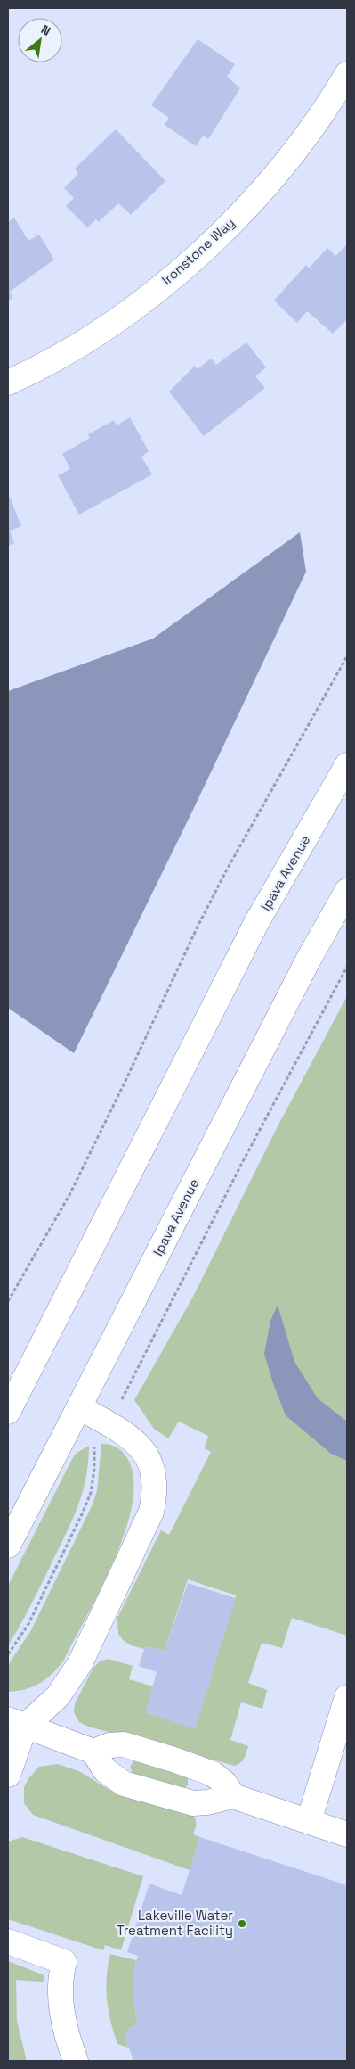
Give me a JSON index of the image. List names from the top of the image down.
{
  "streets": {
    "street": ["Ironstone Way", "Ipava Avenue"]
  },
  "places": ["Lakeville Water Treatment Facility"],
  "north": "top right"
}
